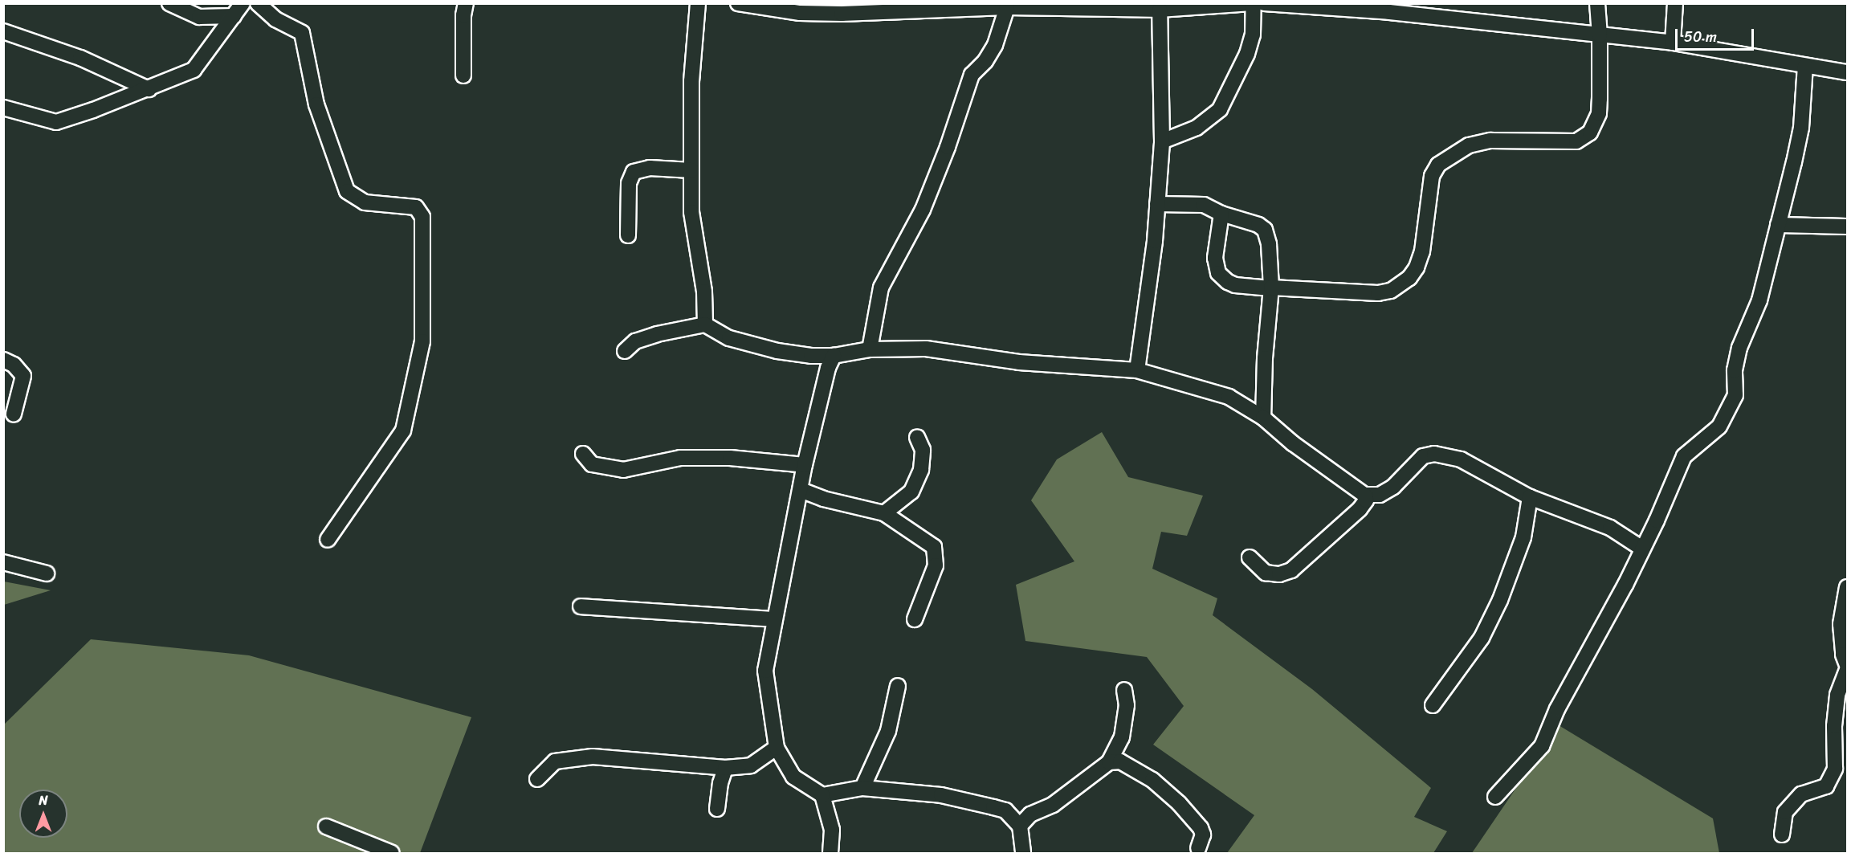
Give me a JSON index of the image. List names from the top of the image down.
{
  "scale_bar": "50 m",
  "north": "top"
}
